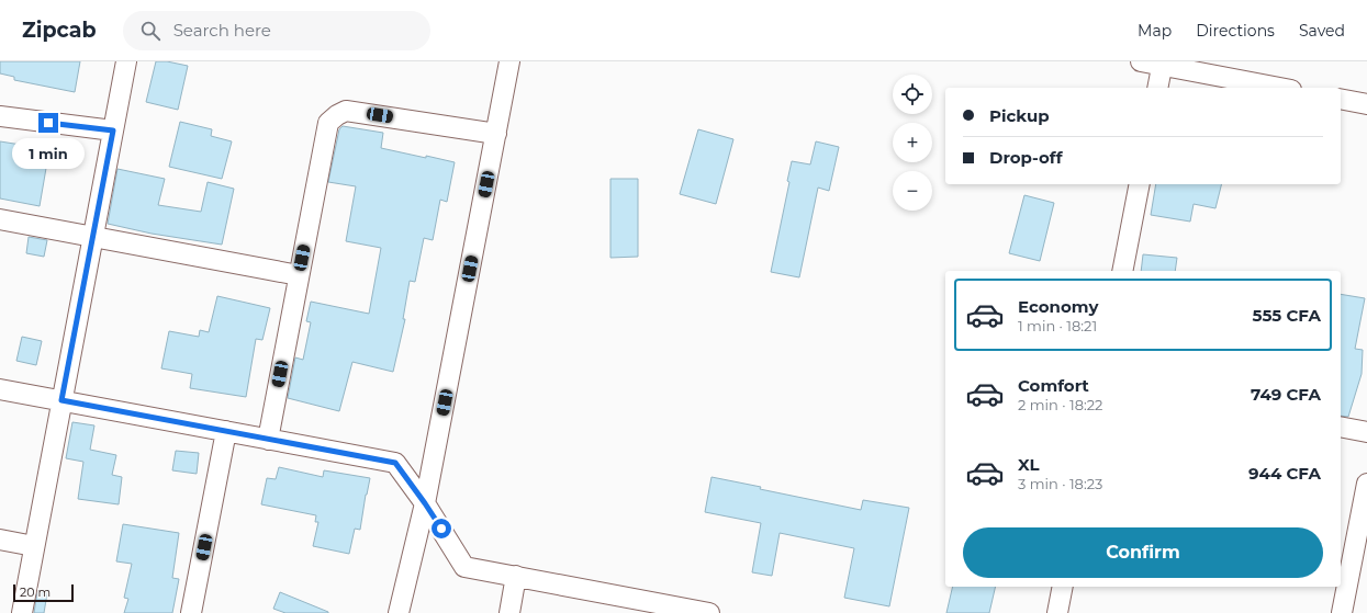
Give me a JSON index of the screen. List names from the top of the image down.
{
  "scale_bar": "20 m",
  "page": {
    "header": "Zipcab",
    "search": "Search here",
    "nav": ["Map", "Directions", "Saved"],
    "map_buttons": ["+", "−"],
    "banner": ["Pickup", "Drop-off"],
    "bubble": "1 min",
    "list": [
      {
        "name": "Economy",
        "note": "1 min · 18:21",
        "value": "555 CFA"
      },
      {
        "name": "Comfort",
        "note": "2 min · 18:22",
        "value": "749 CFA"
      },
      {
        "name": "XL",
        "note": "3 min · 18:23",
        "value": "944 CFA"
      }
    ],
    "buttons": "Confirm",
    "scale": "20 m"
  }
}
